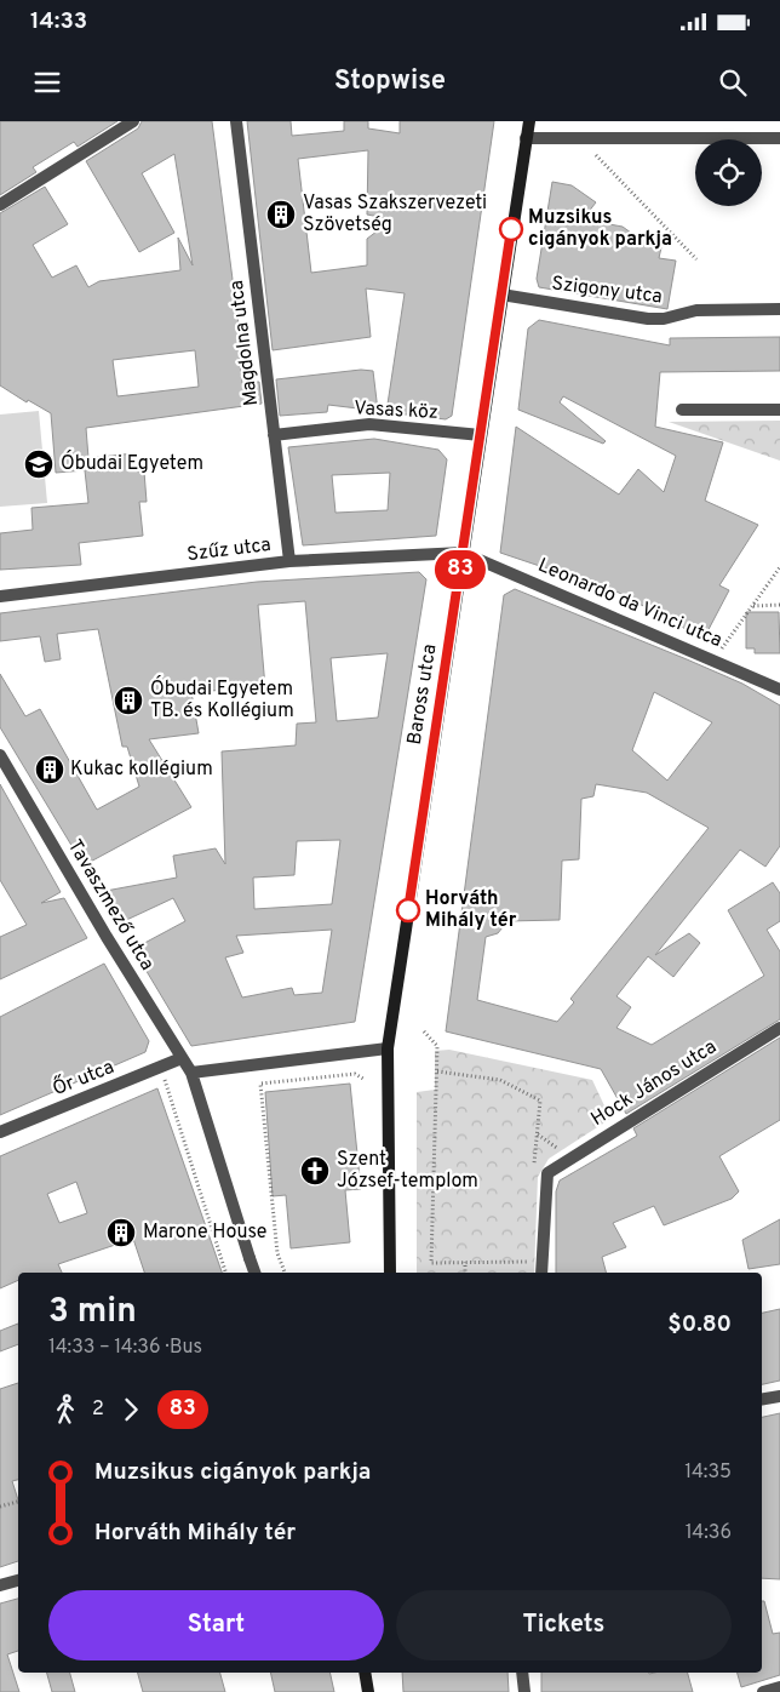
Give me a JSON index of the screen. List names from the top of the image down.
{
  "streets": {
    "street": [
      "Szigony utca",
      "Magdolna utca",
      "Vasas köz",
      "Szűz utca",
      "Leonardo da Vinci utca",
      "Baross utca",
      "Tavaszmező utca",
      "Őr utca",
      "Hock János utca"
    ]
  },
  "crossings": [
    ["Szigony utca", "Baross utca"],
    ["Magdolna utca", "Vasas köz"],
    ["Magdolna utca", "Szűz utca"],
    ["Vasas köz", "Baross utca"],
    ["Szűz utca", "Leonardo da Vinci utca"],
    ["Szűz utca", "Baross utca"],
    ["Leonardo da Vinci utca", "Baross utca"],
    ["Tavaszmező utca", "Őr utca"]
  ],
  "places": {
    "building": [
      "Vasas Szakszervezeti Szövetség",
      "Óbudai Egyetem TB. és Kollégium",
      "Kukac kollégium",
      "Marone House"
    ],
    "other": ["Muzsikus cigányok parkja", "Horváth Mihály tér"],
    "school or university": ["Óbudai Egyetem"],
    "church": ["Szent József-templom"]
  },
  "lines": ["bus line 83"],
  "page": {
    "status": "14:33",
    "header": "Stopwise",
    "on_map": "83",
    "heading": ["3 min", "14:33 – 14:36 · Bus", "$0.80"],
    "legs": ["2", "83"],
    "list": [
      {
        "name": "Muzsikus cigányok parkja",
        "value": "14:35"
      },
      {
        "name": "Horváth Mihály tér",
        "value": "14:36"
      }
    ],
    "buttons": ["Start", "Tickets"]
  }
}
